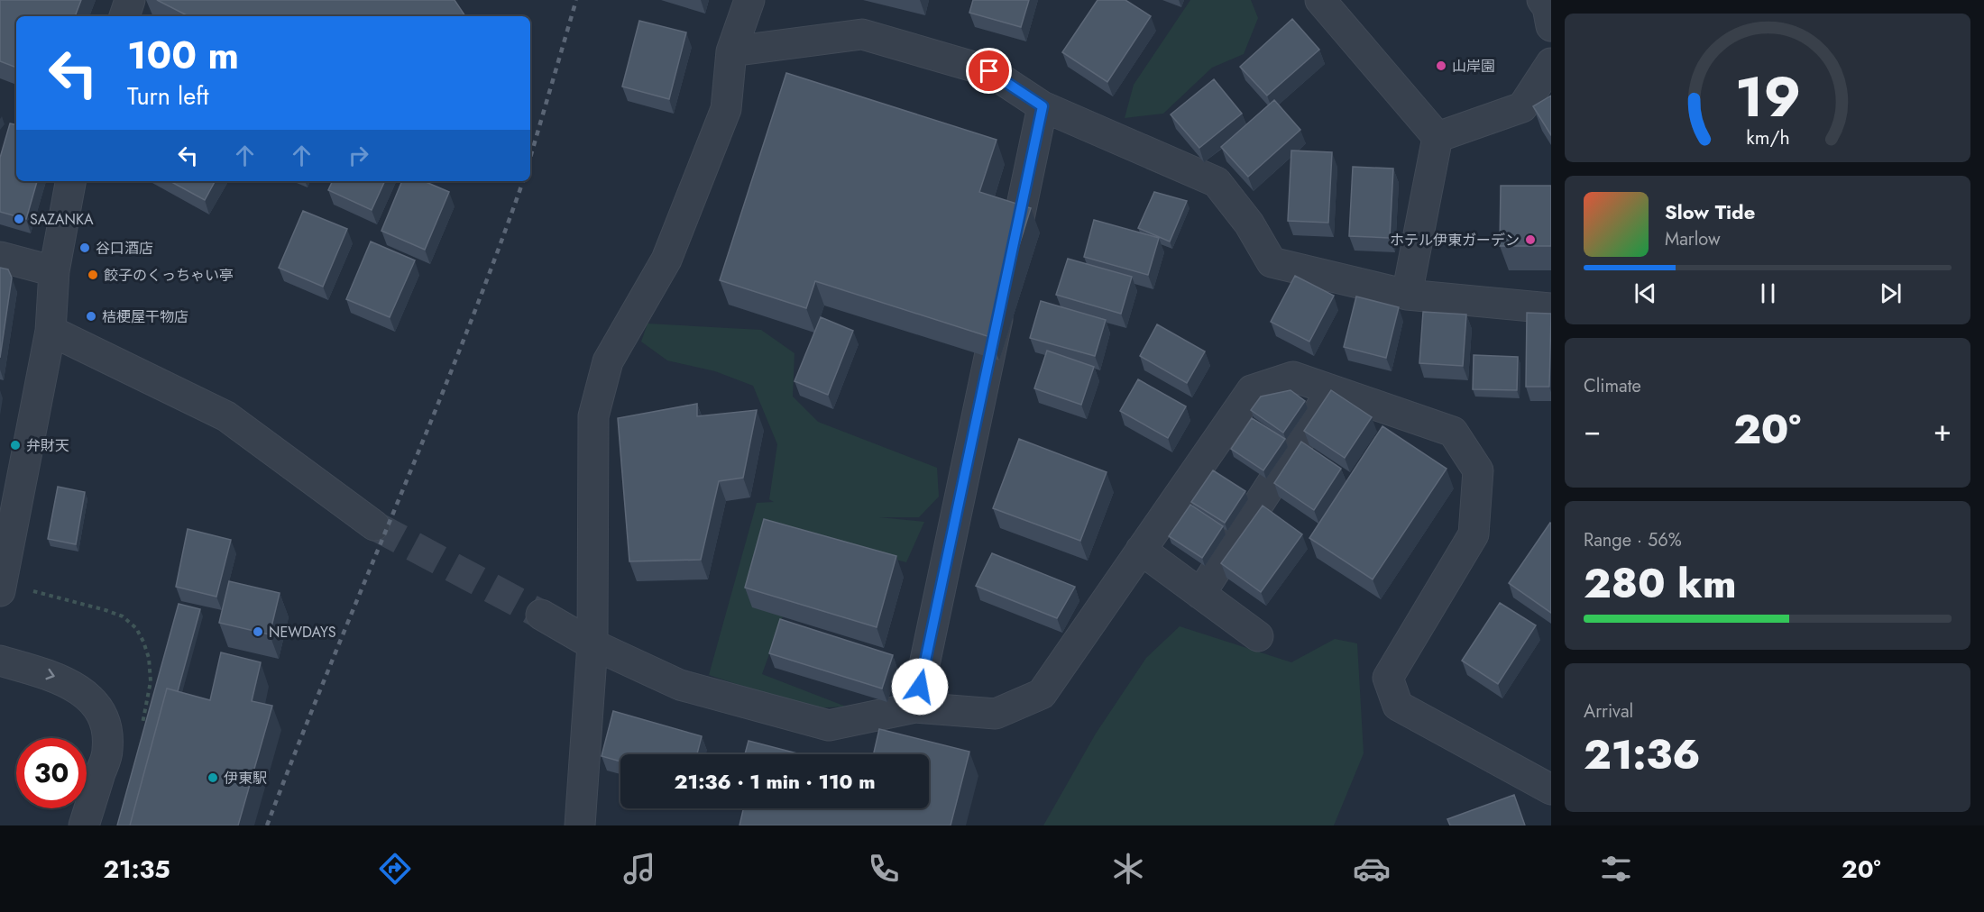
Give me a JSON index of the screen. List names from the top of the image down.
{
  "places": [
    "山岸園",
    "SAZANKA",
    "ホテル伊東ガーデン",
    "谷口酒店",
    "餃子のくっちゃい亭",
    "桔梗屋干物店",
    "弁財天",
    "NEWDAYS",
    "伊東駅"
  ],
  "page": {
    "turn": ["100 m", "Turn left"],
    "song": ["Slow Tide", "Marlow"],
    "tile": [
      "Climate",
      ["Range · 56%", "280 km"],
      ["Arrival", "21:36"]
    ],
    "heat": ["−", "20°", "+"],
    "limit": "30",
    "trip": "21:36 · 1 min · 110 m",
    "tabs": ["21:35", "20°"],
    "gauge": ["19", "km/h"]
  }
}
